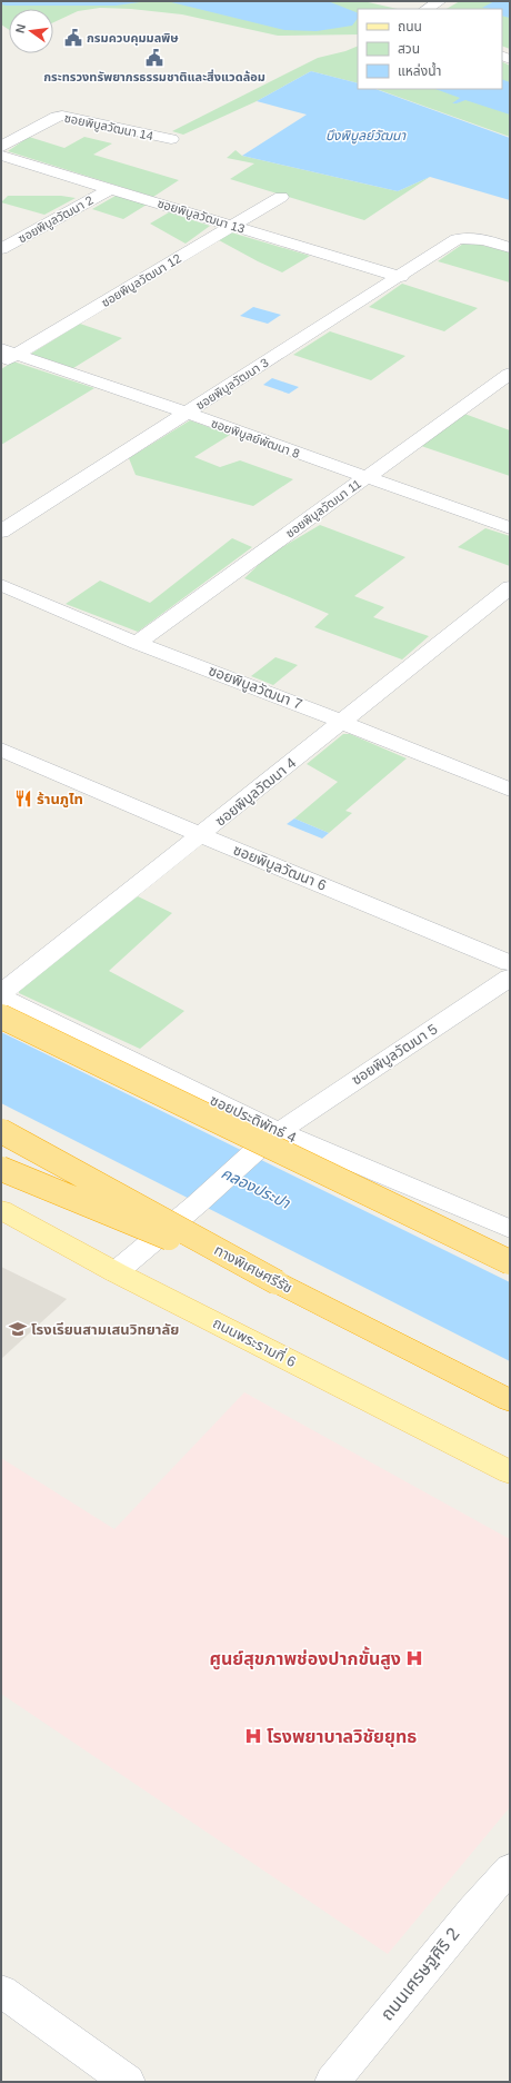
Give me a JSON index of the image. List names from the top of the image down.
{
  "streets": {
    "highway": ["ทางพิเศษศรีรัช"],
    "main road": ["ถนนพระรามที่ 6"],
    "street": [
      "ซอยพิบูลวัฒนา 14",
      "ซอยพิบูลวัฒนา 13",
      "ซอยพิบูลวัฒนา 2",
      "ซอยพิบูลวัฒนา 12",
      "ซอยพิบูลวัฒนา 3",
      "ซอยพิบูลย์พัฒนา 8",
      "ซอยพิบูลวัฒนา 11",
      "ซอยพิบูลวัฒนา 7",
      "ซอยพิบูลวัฒนา 4",
      "ซอยพิบูลวัฒนา 6",
      "ซอยพิบูลวัฒนา 5",
      "ซอยประดิพัทธ์ 4",
      "ถนนเศรษฐศิริ 2"
    ]
  },
  "crossings": [
    ["ซอยพิบูลวัฒนา 13", "ซอยพิบูลวัฒนา 2"],
    ["ซอยพิบูลวัฒนา 13", "ซอยพิบูลวัฒนา 12"],
    ["ซอยพิบูลวัฒนา 13", "ซอยพิบูลวัฒนา 3"],
    ["ซอยพิบูลวัฒนา 12", "ซอยพิบูลย์พัฒนา 8"],
    ["ซอยพิบูลวัฒนา 3", "ซอยพิบูลย์พัฒนา 8"],
    ["ซอยพิบูลย์พัฒนา 8", "ซอยพิบูลวัฒนา 11"],
    ["ซอยพิบูลวัฒนา 11", "ซอยพิบูลวัฒนา 7"],
    ["ซอยพิบูลวัฒนา 7", "ซอยพิบูลวัฒนา 4"],
    ["ซอยพิบูลวัฒนา 4", "ซอยพิบูลวัฒนา 6"],
    ["ซอยพิบูลวัฒนา 4", "ซอยประดิพัทธ์ 4"],
    ["ซอยพิบูลวัฒนา 5", "ซอยประดิพัทธ์ 4"],
    ["ซอยพิบูลวัฒนา 5", "ถนนพระรามที่ 6"]
  ],
  "water": ["บึงพิบูลย์วัฒนา", "คลองประปา"],
  "places": {
    "public building": ["กรมควบคุมมลพิษ", "กระทรวงทรัพยากรธรรมชาติและสิ่งแวดล้อม"],
    "restaurant": ["ร้านภูไท"],
    "school or university": ["โรงเรียนสามเสนวิทยาลัย"],
    "hospital": ["ศูนย์สุขภาพช่องปากขั้นสูง", "โรงพยาบาลวิชัยยุทธ"]
  },
  "legend": ["ถนน", "สวน", "แหล่งน้ำ"],
  "north": "left"
}
